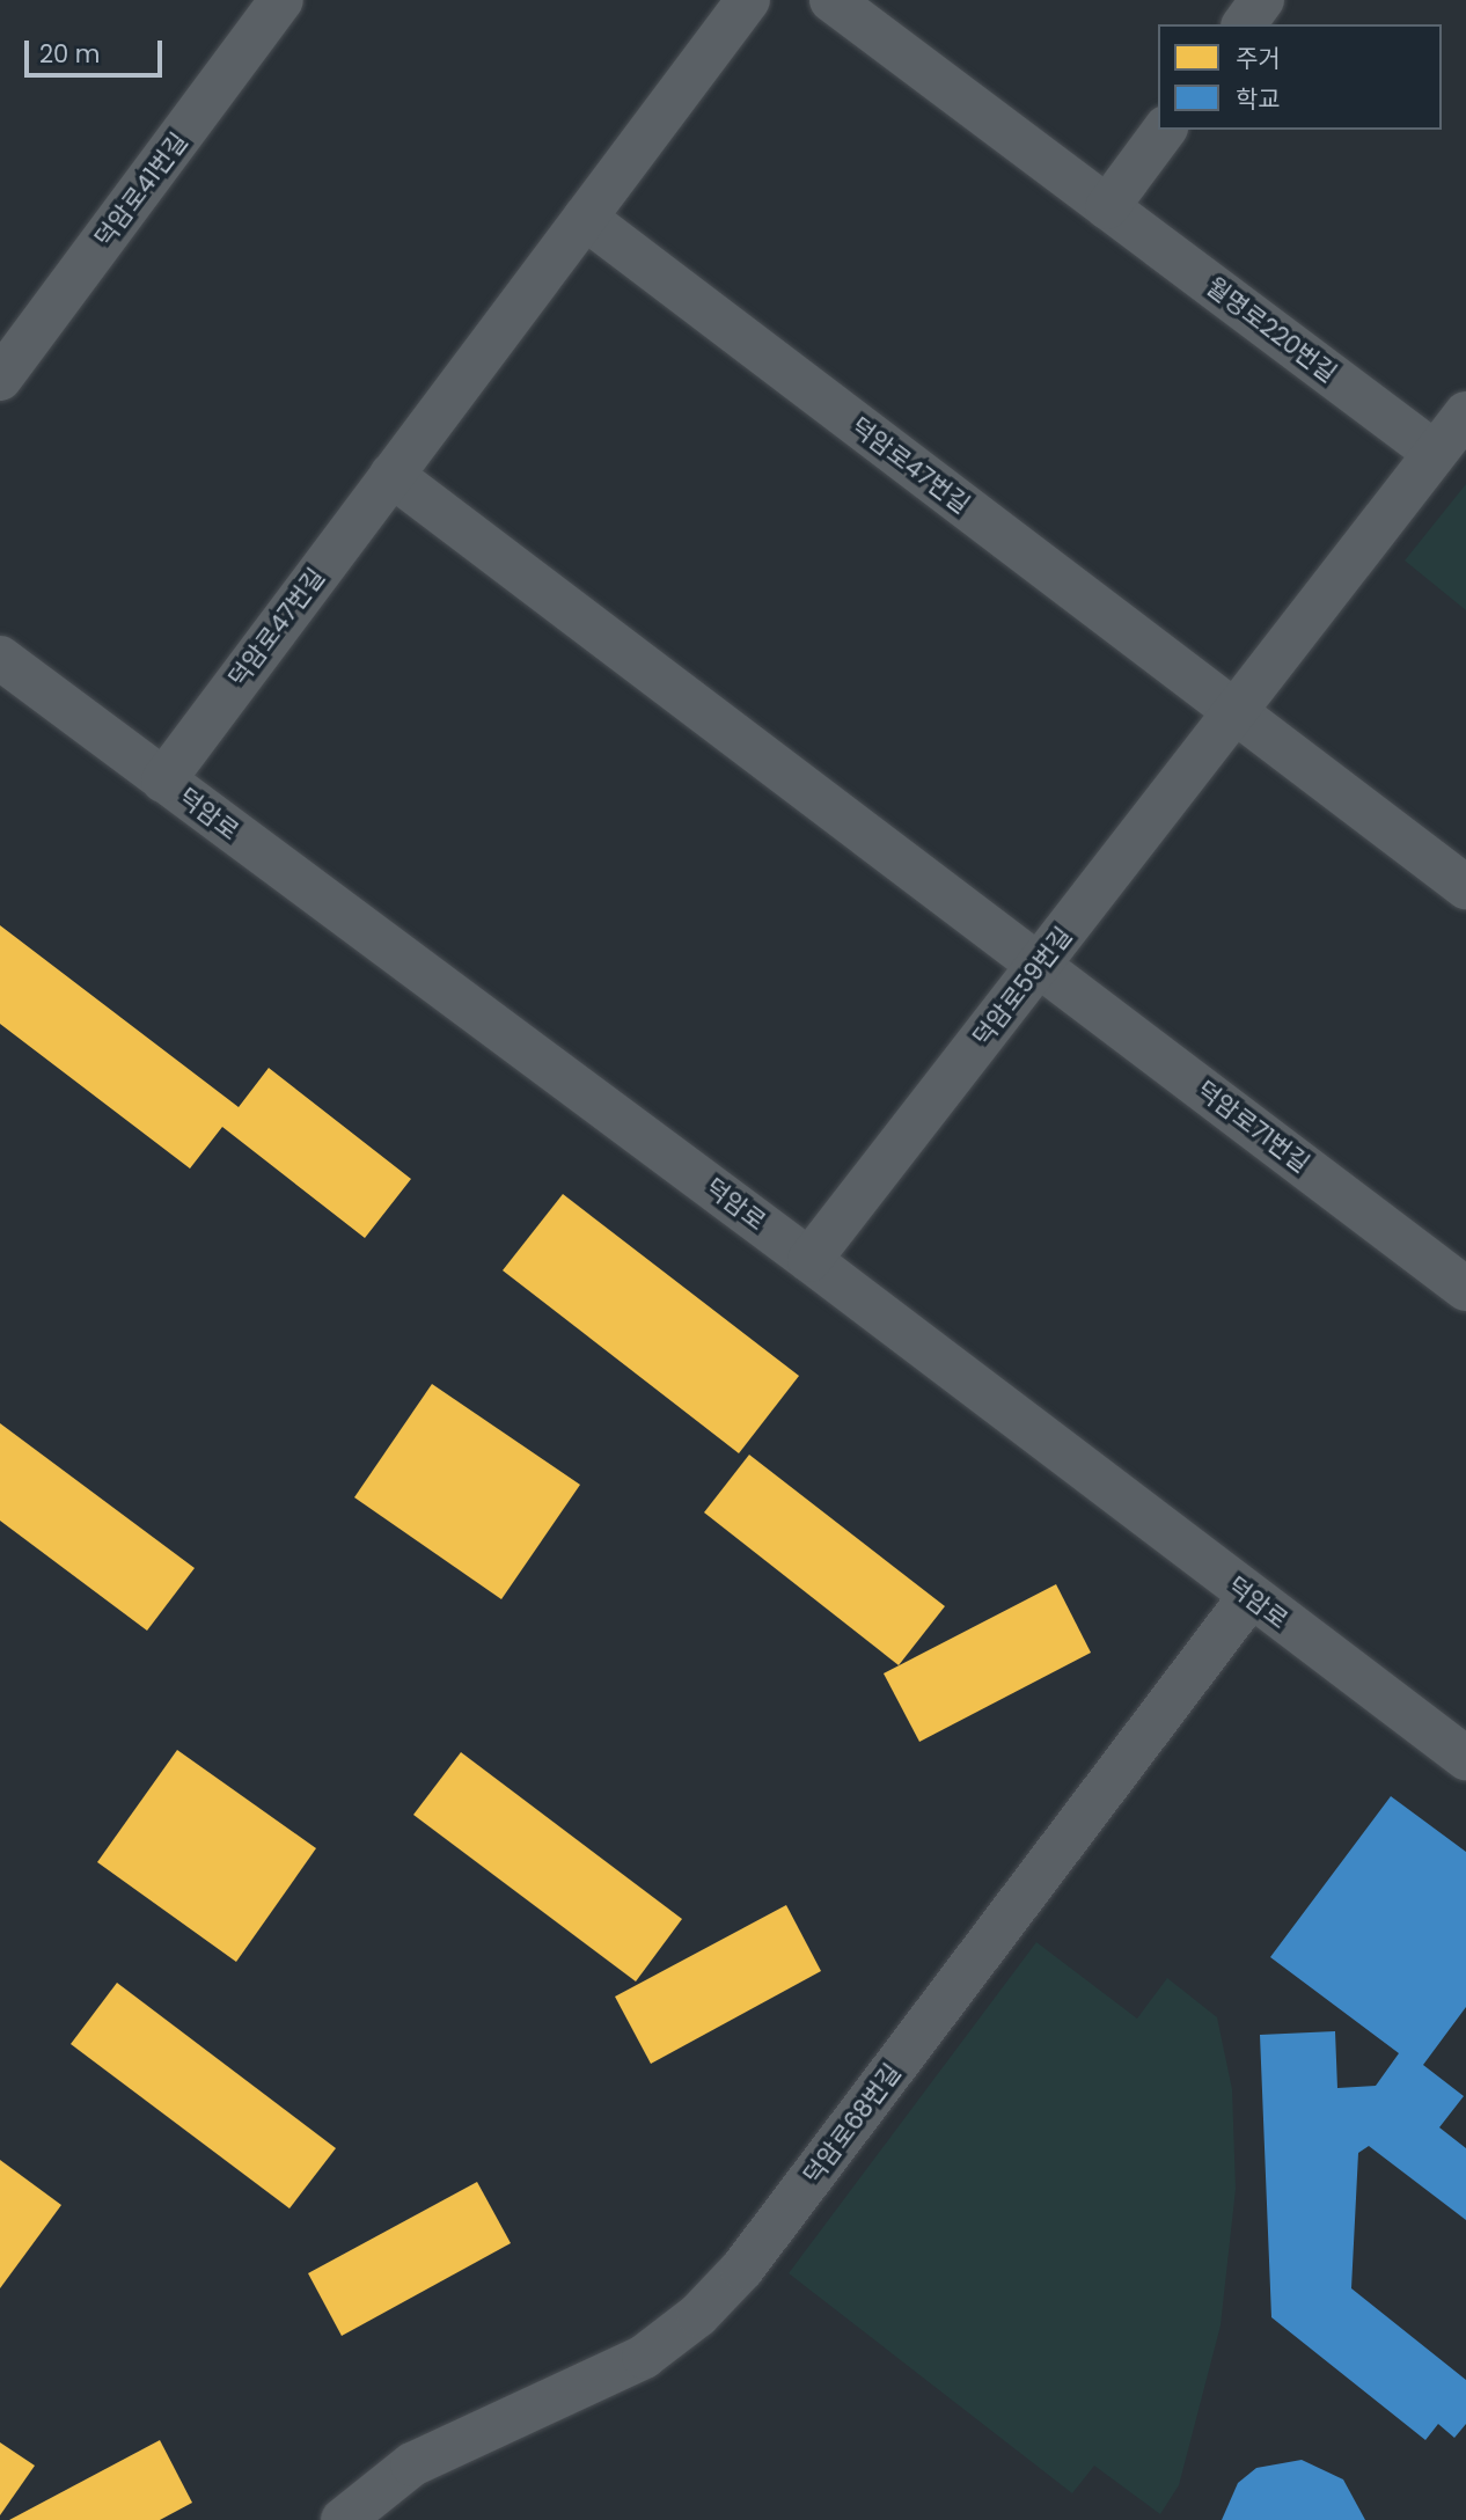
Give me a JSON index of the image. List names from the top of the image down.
{
  "streets": {
    "street": [
      "덕암로41번길",
      "월명로220번길",
      "덕암로47번길",
      "덕암로",
      "덕암로59번길",
      "덕암로71번길",
      "덕암로68번길"
    ]
  },
  "crossings": [
    ["월명로220번길", "덕암로59번길"],
    ["덕암로47번길", "덕암로"],
    ["덕암로47번길", "덕암로59번길"],
    ["덕암로", "덕암로59번길"],
    ["덕암로", "덕암로68번길"],
    ["덕암로59번길", "덕암로71번길"]
  ],
  "legend": ["주거", "학교"],
  "scale_bar": "20 m"
}
